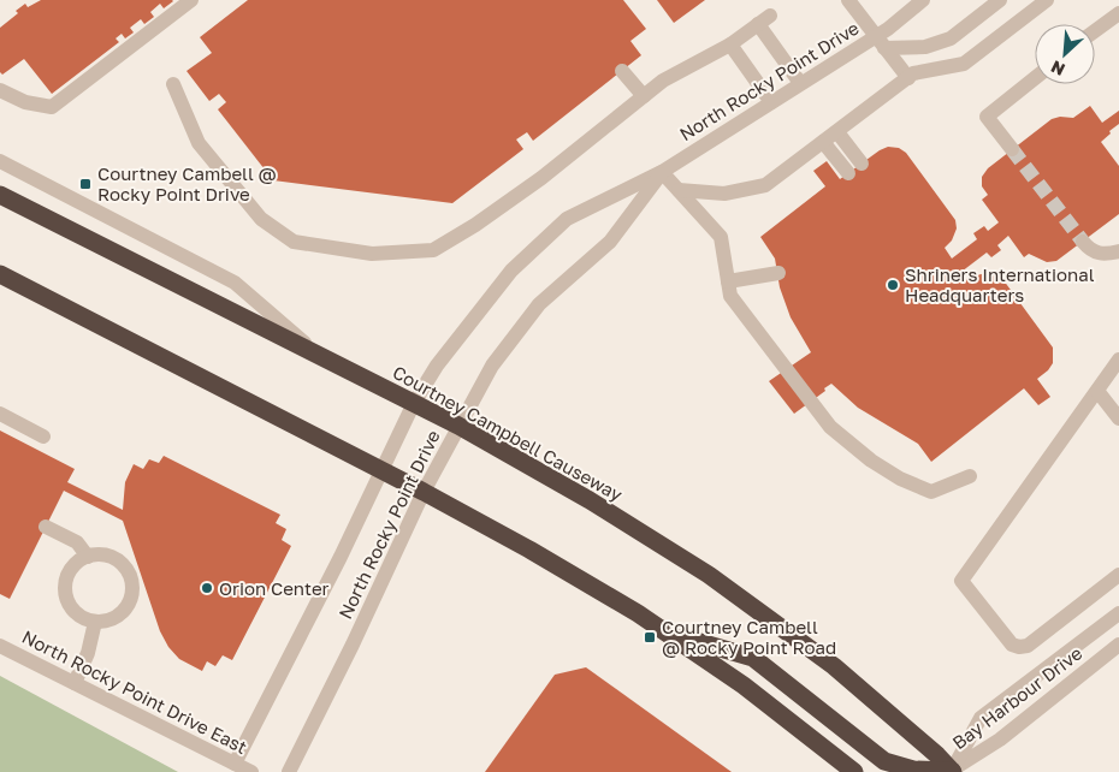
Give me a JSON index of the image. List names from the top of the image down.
{
  "streets": {
    "highway": ["Courtney Campbell Causeway"],
    "street": ["North Rocky Point Drive", "North Rocky Point Drive East", "Bay Harbour Drive"]
  },
  "crossings": [
    ["North Rocky Point Drive", "Courtney Campbell Causeway"],
    ["North Rocky Point Drive", "North Rocky Point Drive East"],
    ["Courtney Campbell Causeway", "Bay Harbour Drive"]
  ],
  "places": {
    "transit": ["Courtney Cambell @ Rocky Point Drive", "Courtney Cambell @ Rocky Point Road"],
    "other": ["Shriners International Headquarters", "Orion Center"]
  },
  "north": "bottom left"
}
